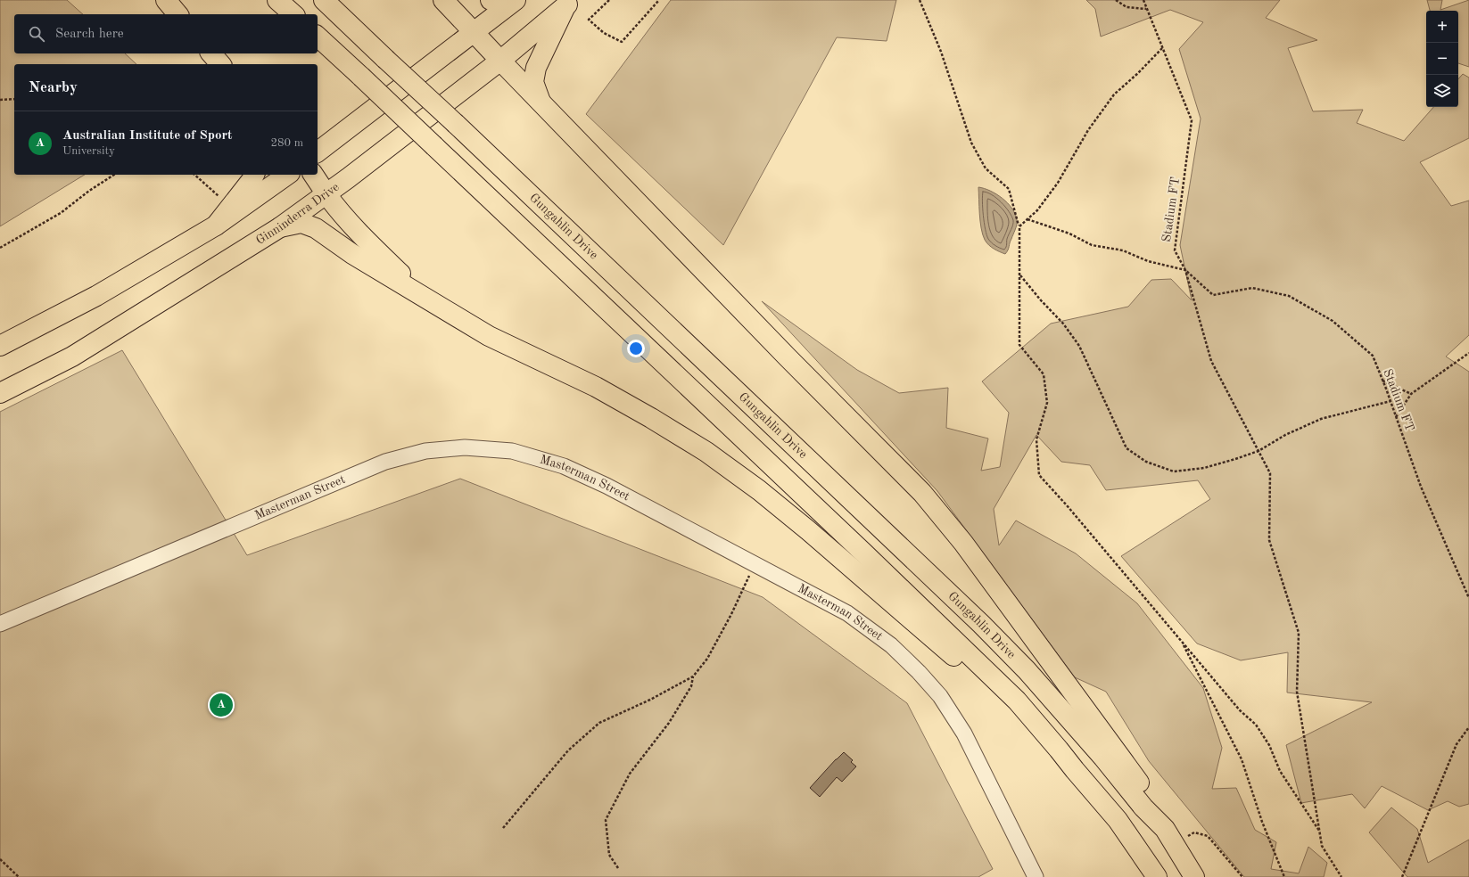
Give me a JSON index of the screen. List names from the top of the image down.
{
  "streets": {
    "main road": ["Ginninderra Drive", "Gungahlin Drive"],
    "street": ["Masterman Street"],
    "path": ["Stadium FT"]
  },
  "page": {
    "map_buttons": ["+", "−"],
    "search": "Search here",
    "heading": "Nearby",
    "list": [
      {
        "mark": "A",
        "name": "Australian Institute of Sport",
        "note": "University",
        "value": "280 m"
      }
    ],
    "pins": "A"
  }
}
